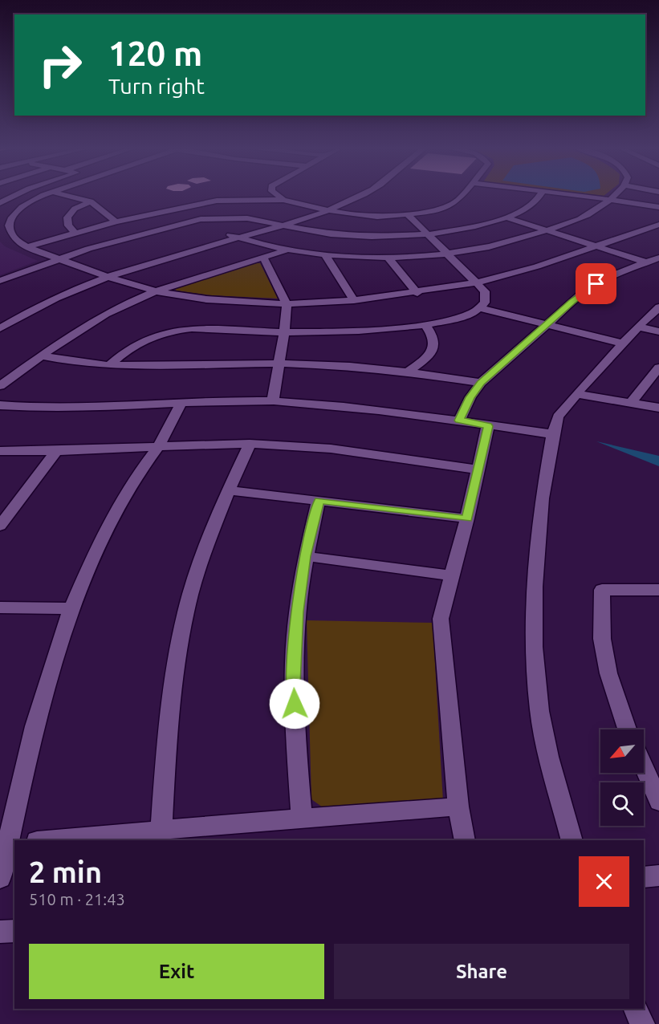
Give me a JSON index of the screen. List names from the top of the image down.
{
  "north": "bottom left",
  "page": {
    "turn": ["120 m", "Turn right"],
    "heading": ["2 min", "510 m · 21:43"],
    "buttons": ["Exit", "Share"]
  }
}
